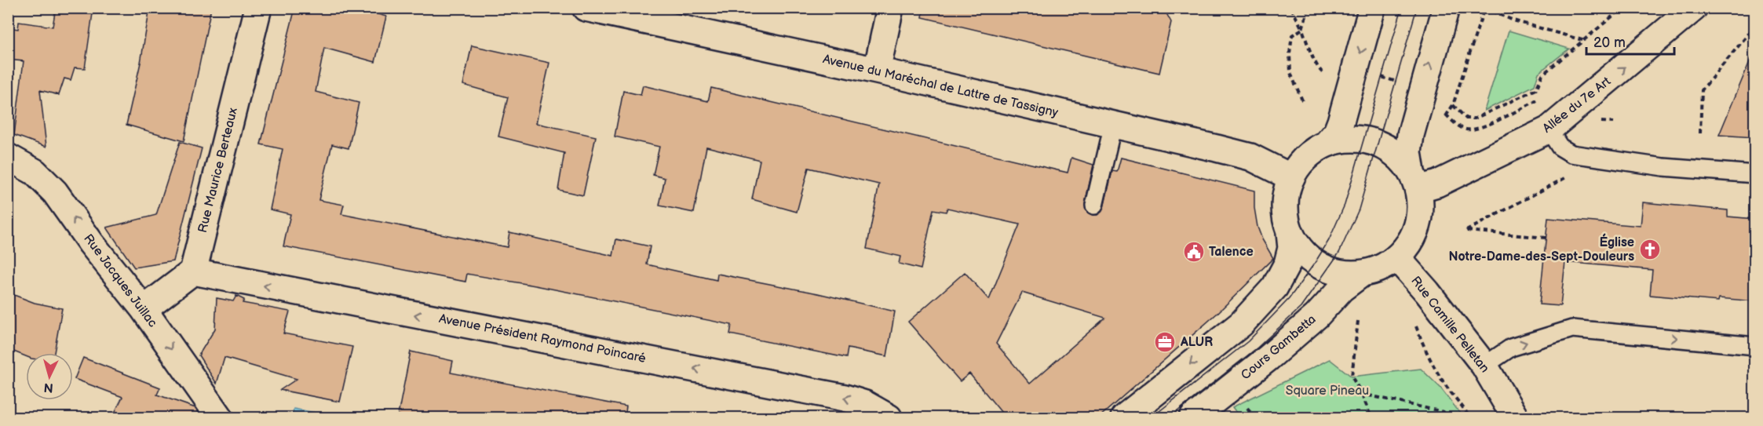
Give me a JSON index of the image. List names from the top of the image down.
{
  "streets": {
    "street": [
      "Avenue du Maréchal de Lattre de Tassigny",
      "Allée du 7e Art",
      "Rue Maurice Berteaux",
      "Rue Jacques Juillac",
      "Rue Camille Pelletan",
      "Avenue Président Raymond Poincaré",
      "Cours Gambetta"
    ]
  },
  "crossings": [
    ["Avenue du Maréchal de Lattre de Tassigny", "Allée du 7e Art"],
    ["Avenue du Maréchal de Lattre de Tassigny", "Rue Camille Pelletan"],
    ["Avenue du Maréchal de Lattre de Tassigny", "Cours Gambetta"],
    ["Allée du 7e Art", "Rue Camille Pelletan"],
    ["Allée du 7e Art", "Cours Gambetta"],
    ["Rue Maurice Berteaux", "Avenue Président Raymond Poincaré"],
    ["Rue Camille Pelletan", "Cours Gambetta"]
  ],
  "one_way": ["Allée du 7e Art", "Avenue Président Raymond Poincaré"],
  "parks": ["Square Pineau"],
  "places": {
    "church": ["Église Notre-Dame-des-Sept-Douleurs"],
    "public building": ["Talence"],
    "office": ["ALUR"]
  },
  "scale_bar": "20 m",
  "north": "bottom"
}
